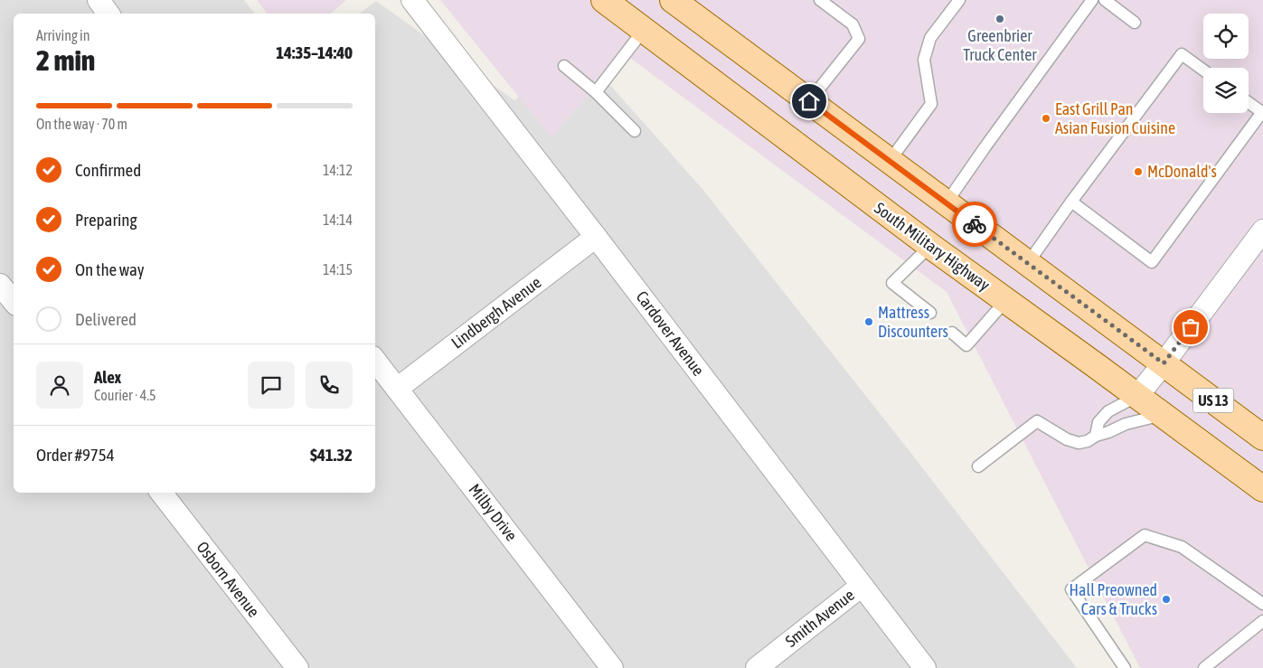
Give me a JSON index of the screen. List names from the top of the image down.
{
  "streets": {
    "main road": ["South Military Highway", "US 13"],
    "street": [
      "Lindbergh Avenue",
      "Cardover Avenue",
      "Milby Drive",
      "Osborn Avenue",
      "Smith Avenue"
    ]
  },
  "crossings": [
    ["Lindbergh Avenue", "Cardover Avenue"],
    ["Lindbergh Avenue", "Milby Drive"],
    ["Cardover Avenue", "Smith Avenue"]
  ],
  "places": [
    "Greenbrier Truck Center",
    "East Grill Pan Asian Fusion Cuisine",
    "McDonald's",
    "Mattress Discounters",
    "Hall Preowned Cars & Trucks"
  ],
  "page": {
    "heading": ["2 min", "Arriving in", "14:35–14:40"],
    "panel": [
      "Alex",
      "Courier · 4.5",
      "Order #9754",
      "$41.32"
    ],
    "bar": "On the way · 70 m",
    "list": [
      ["Confirmed", "14:12"],
      ["Preparing", "14:14"],
      ["On the way", "14:15"],
      "Delivered"
    ]
  }
}
